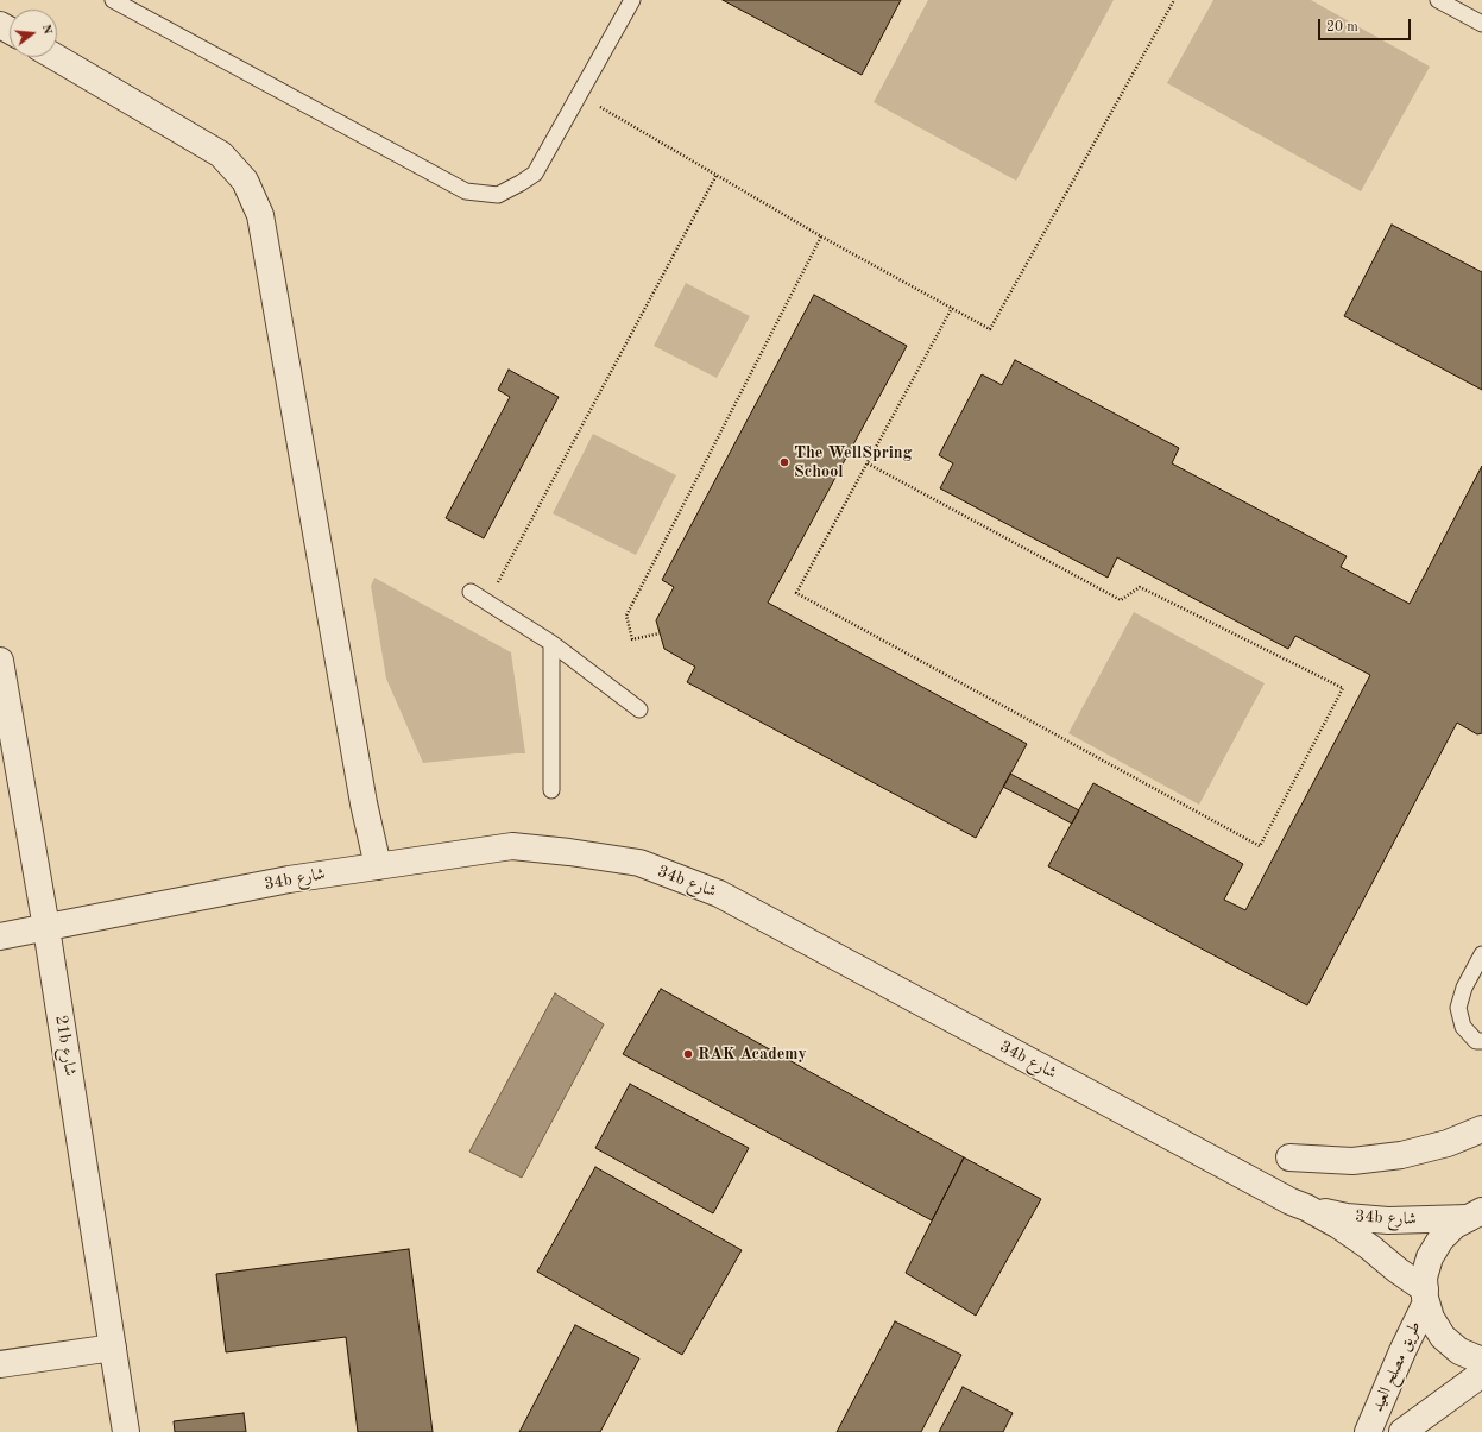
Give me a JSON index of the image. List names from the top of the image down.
{
  "streets": {
    "street": ["34b شارع", "21b شارع", "طريق مصلح العيد"]
  },
  "crossings": [
    ["34b شارع", "21b شارع"],
    ["34b شارع", "طريق مصلح العيد"]
  ],
  "places": ["The WellSpring School", "RAK Academy"],
  "scale_bar": "20 m",
  "north": "right"
}
